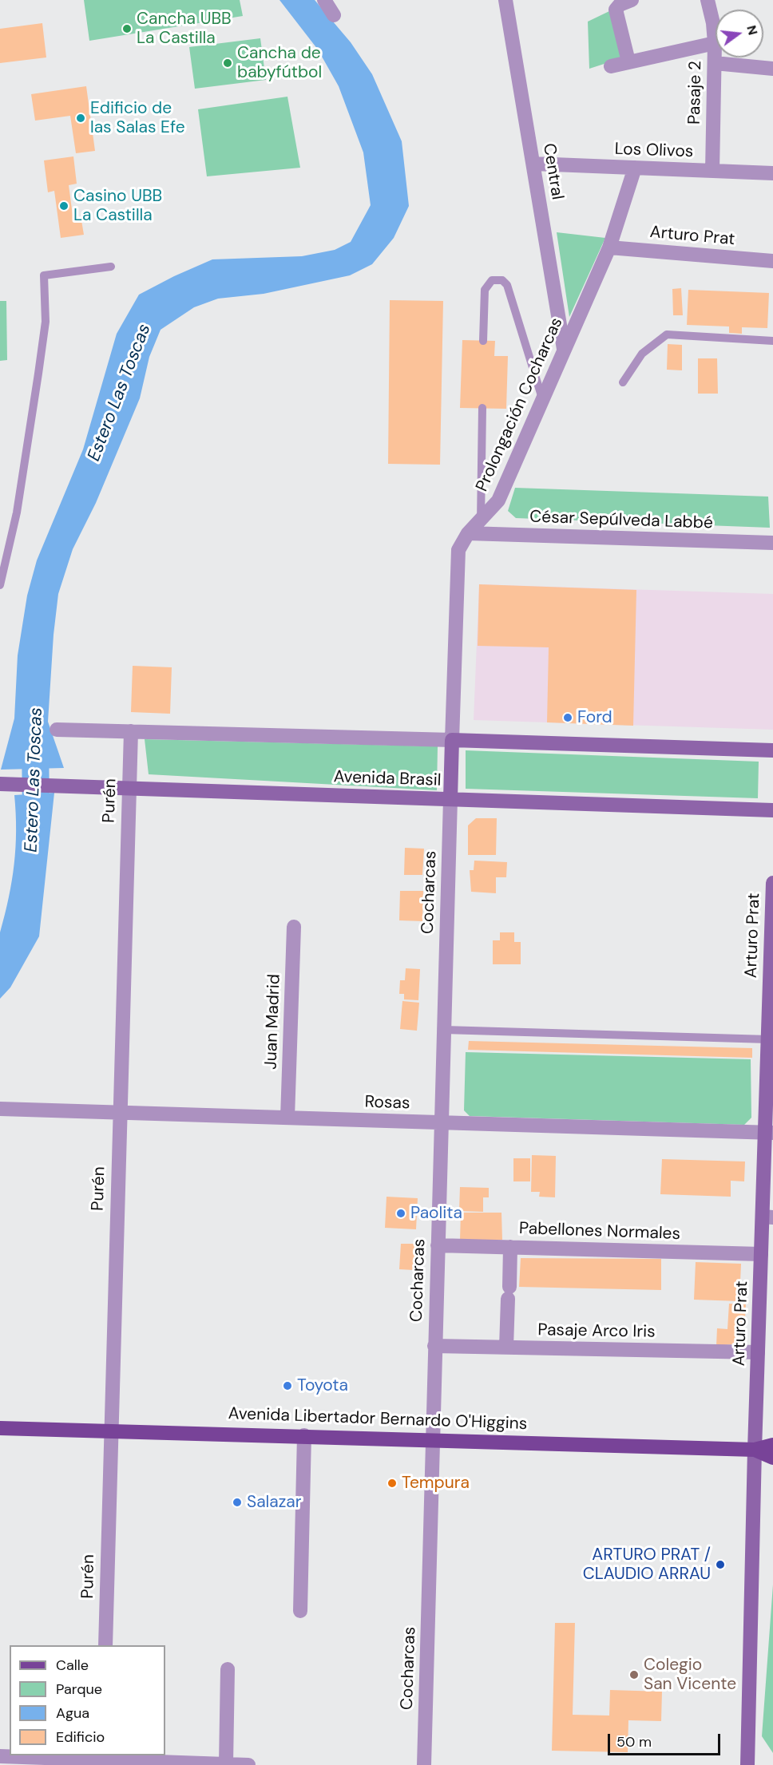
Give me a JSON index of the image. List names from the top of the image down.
{
  "streets": {
    "main road": [
      "Arturo Prat",
      "Avenida Brasil",
      "Cocharcas",
      "Avenida Libertador Bernardo O'Higgins"
    ],
    "street": [
      "Pasaje 2",
      "Los Olivos",
      "Central",
      "Prolongación Cocharcas",
      "César Sepúlveda Labbé",
      "Purén",
      "Juan Madrid",
      "Rosas",
      "Pabellones Normales",
      "Pasaje Arco Iris"
    ]
  },
  "crossings": [
    ["Pasaje 2", "Los Olivos"],
    ["Los Olivos", "Central"],
    ["Los Olivos", "Prolongación Cocharcas"],
    ["Central", "Prolongación Cocharcas"],
    ["Arturo Prat", "Prolongación Cocharcas"],
    ["Arturo Prat", "Rosas"],
    ["Arturo Prat", "Pabellones Normales"],
    ["Arturo Prat", "Pasaje Arco Iris"],
    ["Arturo Prat", "Avenida Libertador Bernardo O'Higgins"],
    ["Prolongación Cocharcas", "César Sepúlveda Labbé"],
    ["Prolongación Cocharcas", "Cocharcas"],
    ["Avenida Brasil", "Purén"],
    ["Avenida Brasil", "Cocharcas"],
    ["Purén", "Rosas"],
    ["Purén", "Avenida Libertador Bernardo O'Higgins"],
    ["Cocharcas", "Rosas"],
    ["Cocharcas", "Pabellones Normales"],
    ["Cocharcas", "Pasaje Arco Iris"],
    ["Cocharcas", "Avenida Libertador Bernardo O'Higgins"],
    ["Juan Madrid", "Rosas"]
  ],
  "water": ["Estero Las Toscas"],
  "places": [
    "Cancha UBB La Castilla",
    "Cancha de babyfútbol",
    "Edificio de las Salas Efe",
    "Casino UBB La Castilla",
    "Ford",
    "Paolita",
    "Toyota",
    "Tempura",
    "Salazar",
    "ARTURO PRAT / CLAUDIO ARRAU",
    "Colegio San Vicente"
  ],
  "legend": [
    "Calle",
    "Parque",
    "Agua",
    "Edificio"
  ],
  "scale_bar": "50 m",
  "north": "right"
}
